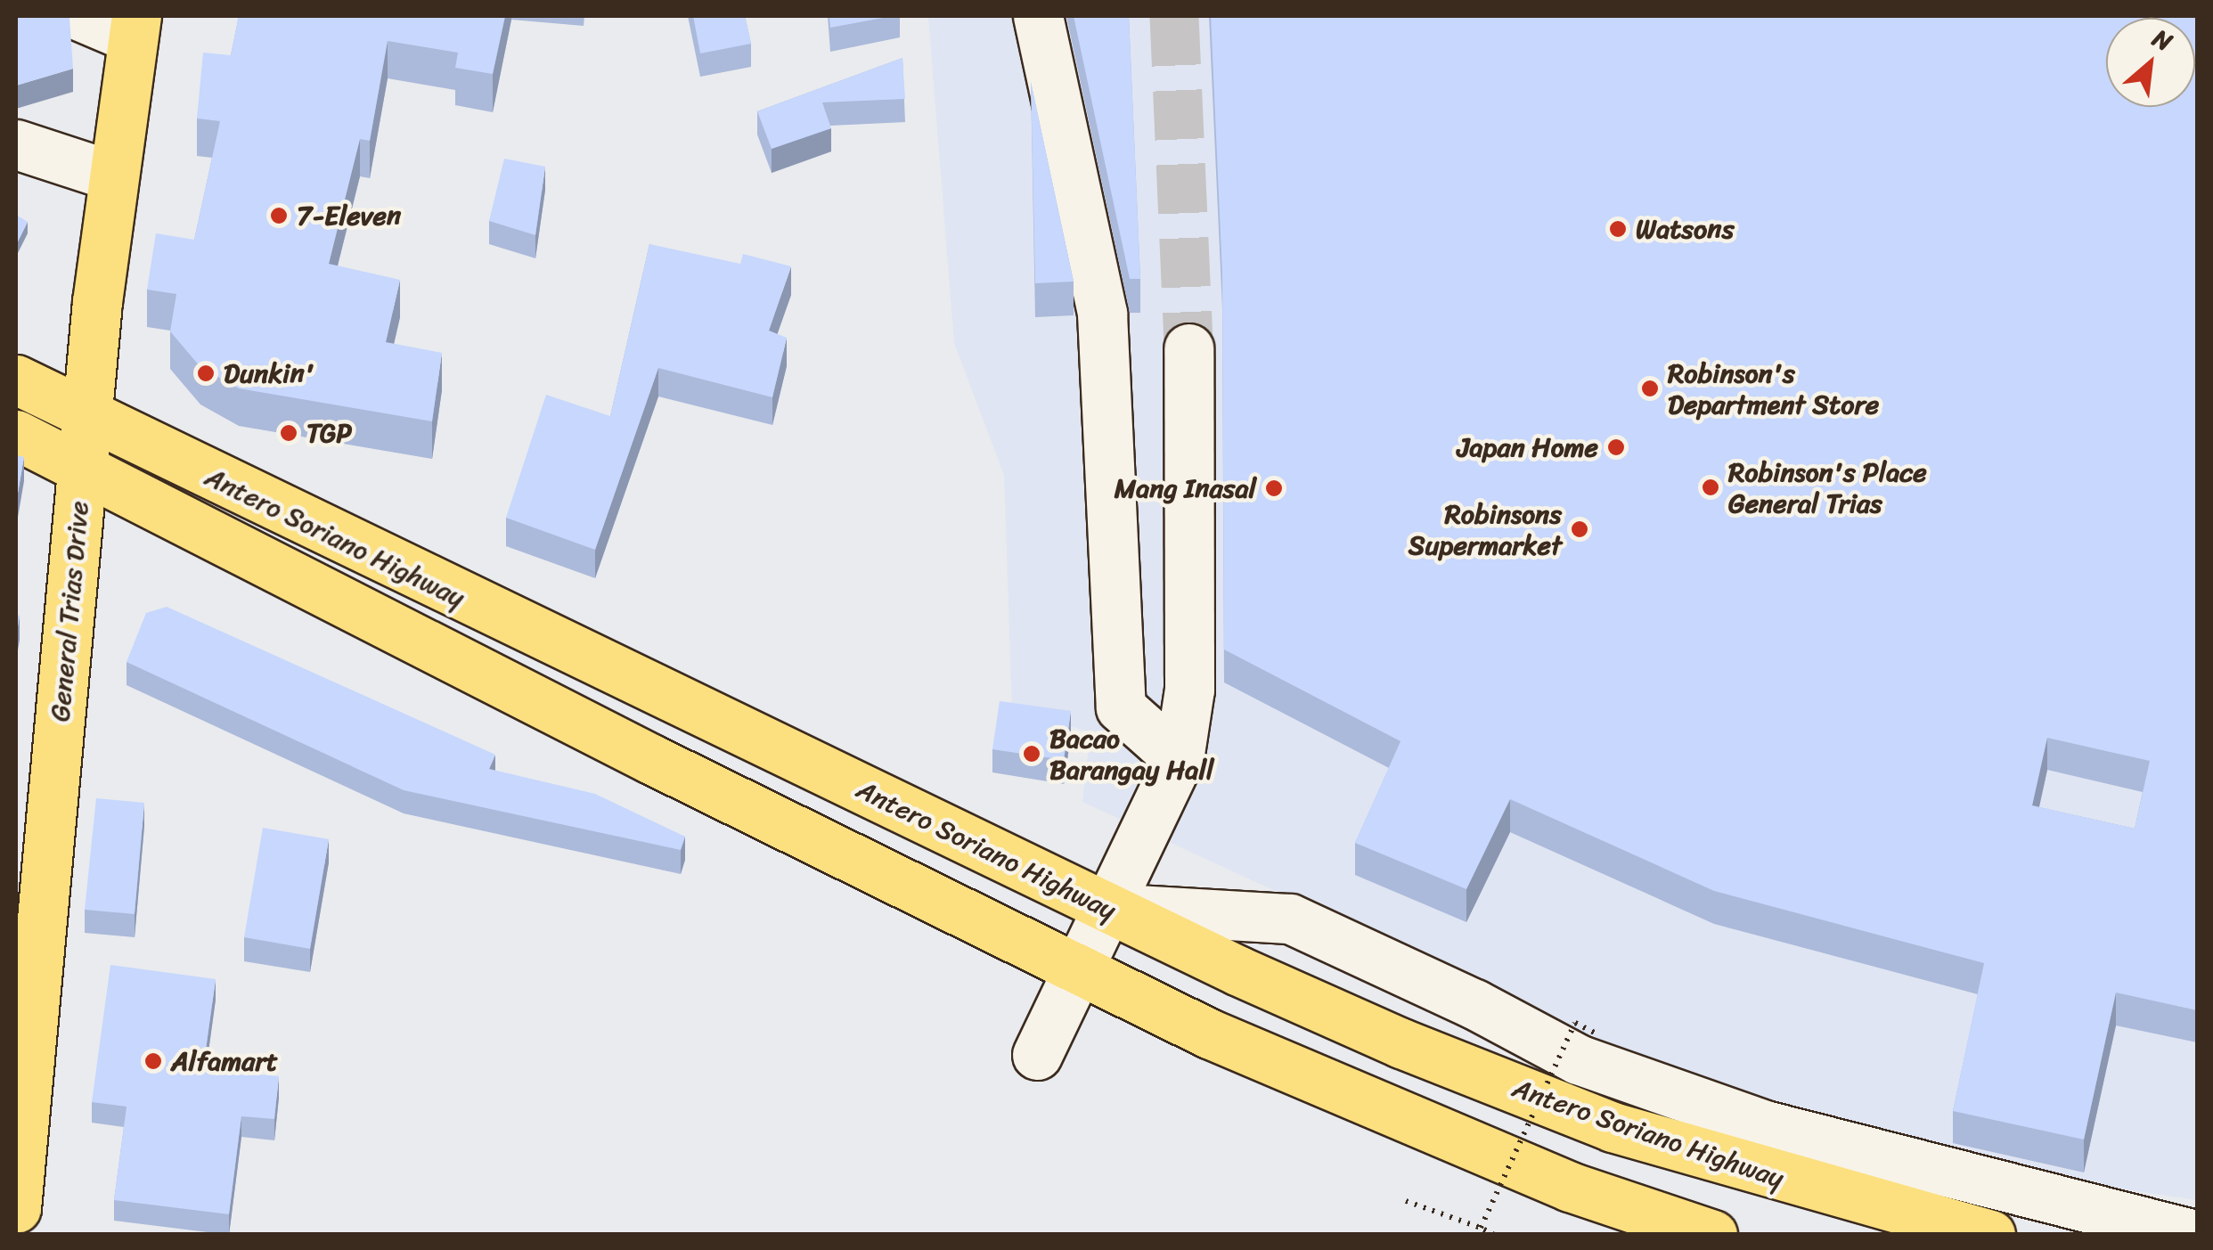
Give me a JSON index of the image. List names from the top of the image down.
{
  "streets": {
    "main road": ["Antero Soriano Highway", "General Trias Drive"]
  },
  "crossings": [
    ["Antero Soriano Highway", "General Trias Drive"]
  ],
  "places": [
    "7-Eleven",
    "Watsons",
    "Dunkin'",
    "Robinson's Department Store",
    "TGP",
    "Japan Home",
    "Robinson's Place General Trias",
    "Mang Inasal",
    "Robinsons Supermarket",
    "Bacao Barangay Hall",
    "Alfamart"
  ],
  "north": "top right"
}
